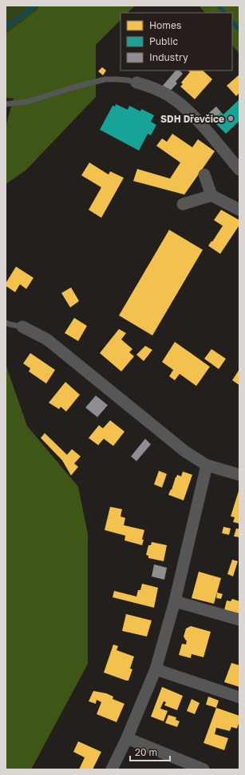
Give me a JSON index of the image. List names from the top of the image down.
{
  "places": ["SDH Dřevčice"],
  "legend": ["Homes", "Public", "Industry"],
  "scale_bar": "20 m"
}
